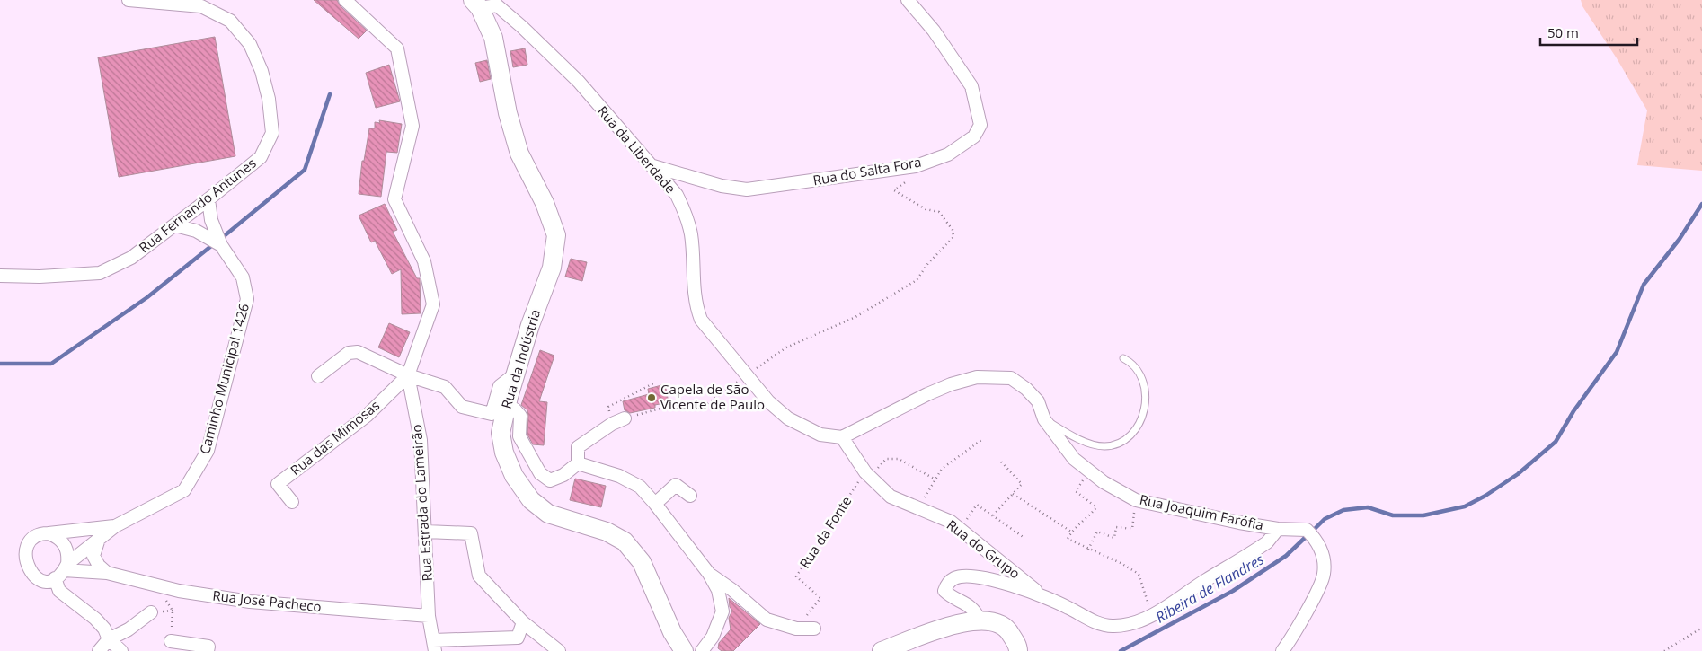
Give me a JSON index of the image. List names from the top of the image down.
{
  "streets": {
    "street": [
      "Rua da Liberdade",
      "Rua do Salta Fora",
      "Rua Fernando Antunes",
      "Rua da Indústria",
      "Caminho Municipal 1426",
      "Rua das Mimosas",
      "Rua Estrada do Lameirão",
      "Rua Joaquim Farófia",
      "Rua do Grupo",
      "Rua José Pacheco"
    ],
    "path": ["Rua da Fonte"]
  },
  "crossings": [
    ["Rua da Liberdade", "Rua do Salta Fora"],
    ["Rua da Liberdade", "Rua da Indústria"],
    ["Rua da Liberdade", "Rua Joaquim Farófia"],
    ["Rua da Liberdade", "Rua do Grupo"],
    ["Rua Fernando Antunes", "Caminho Municipal 1426"],
    ["Caminho Municipal 1426", "Rua José Pacheco"],
    ["Rua das Mimosas", "Rua Estrada do Lameirão"],
    ["Rua Estrada do Lameirão", "Rua José Pacheco"],
    ["Rua Joaquim Farófia", "Rua do Grupo"],
    ["Rua da Fonte", "Rua do Grupo"]
  ],
  "water": ["Ribeira de Flandres"],
  "places": ["Capela de São Vicente de Paulo"],
  "scale_bar": "50 m"
}
